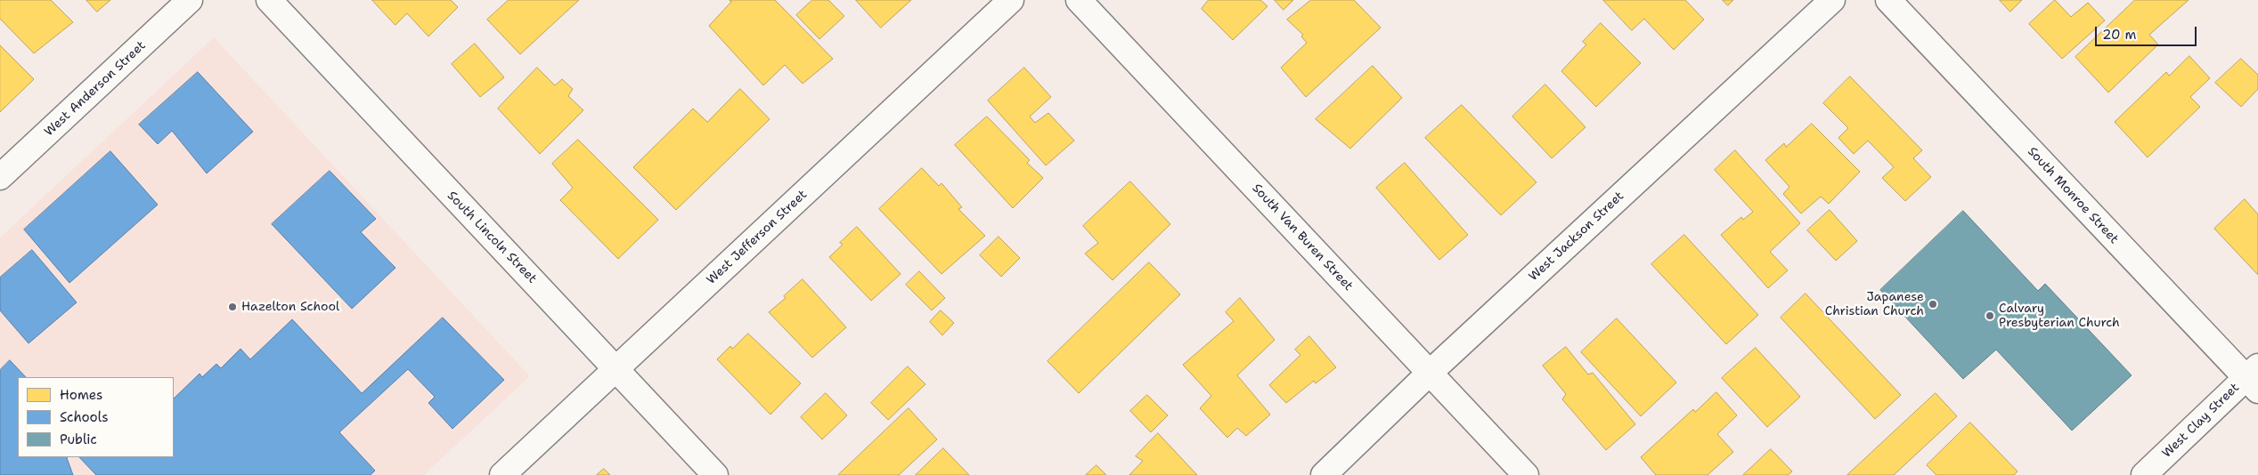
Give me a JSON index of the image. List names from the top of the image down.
{
  "streets": {
    "street": [
      "West Anderson Street",
      "South Monroe Street",
      "West Jackson Street",
      "South Lincoln Street",
      "West Jefferson Street",
      "South Van Buren Street",
      "West Clay Street"
    ]
  },
  "crossings": [
    ["South Monroe Street", "West Clay Street"],
    ["West Jackson Street", "South Van Buren Street"],
    ["South Lincoln Street", "West Jefferson Street"]
  ],
  "places": ["Japanese Christian Church", "Hazelton School", "Calvary Presbyterian Church"],
  "legend": ["Homes", "Schools", "Public"],
  "scale_bar": "20 m"
}
